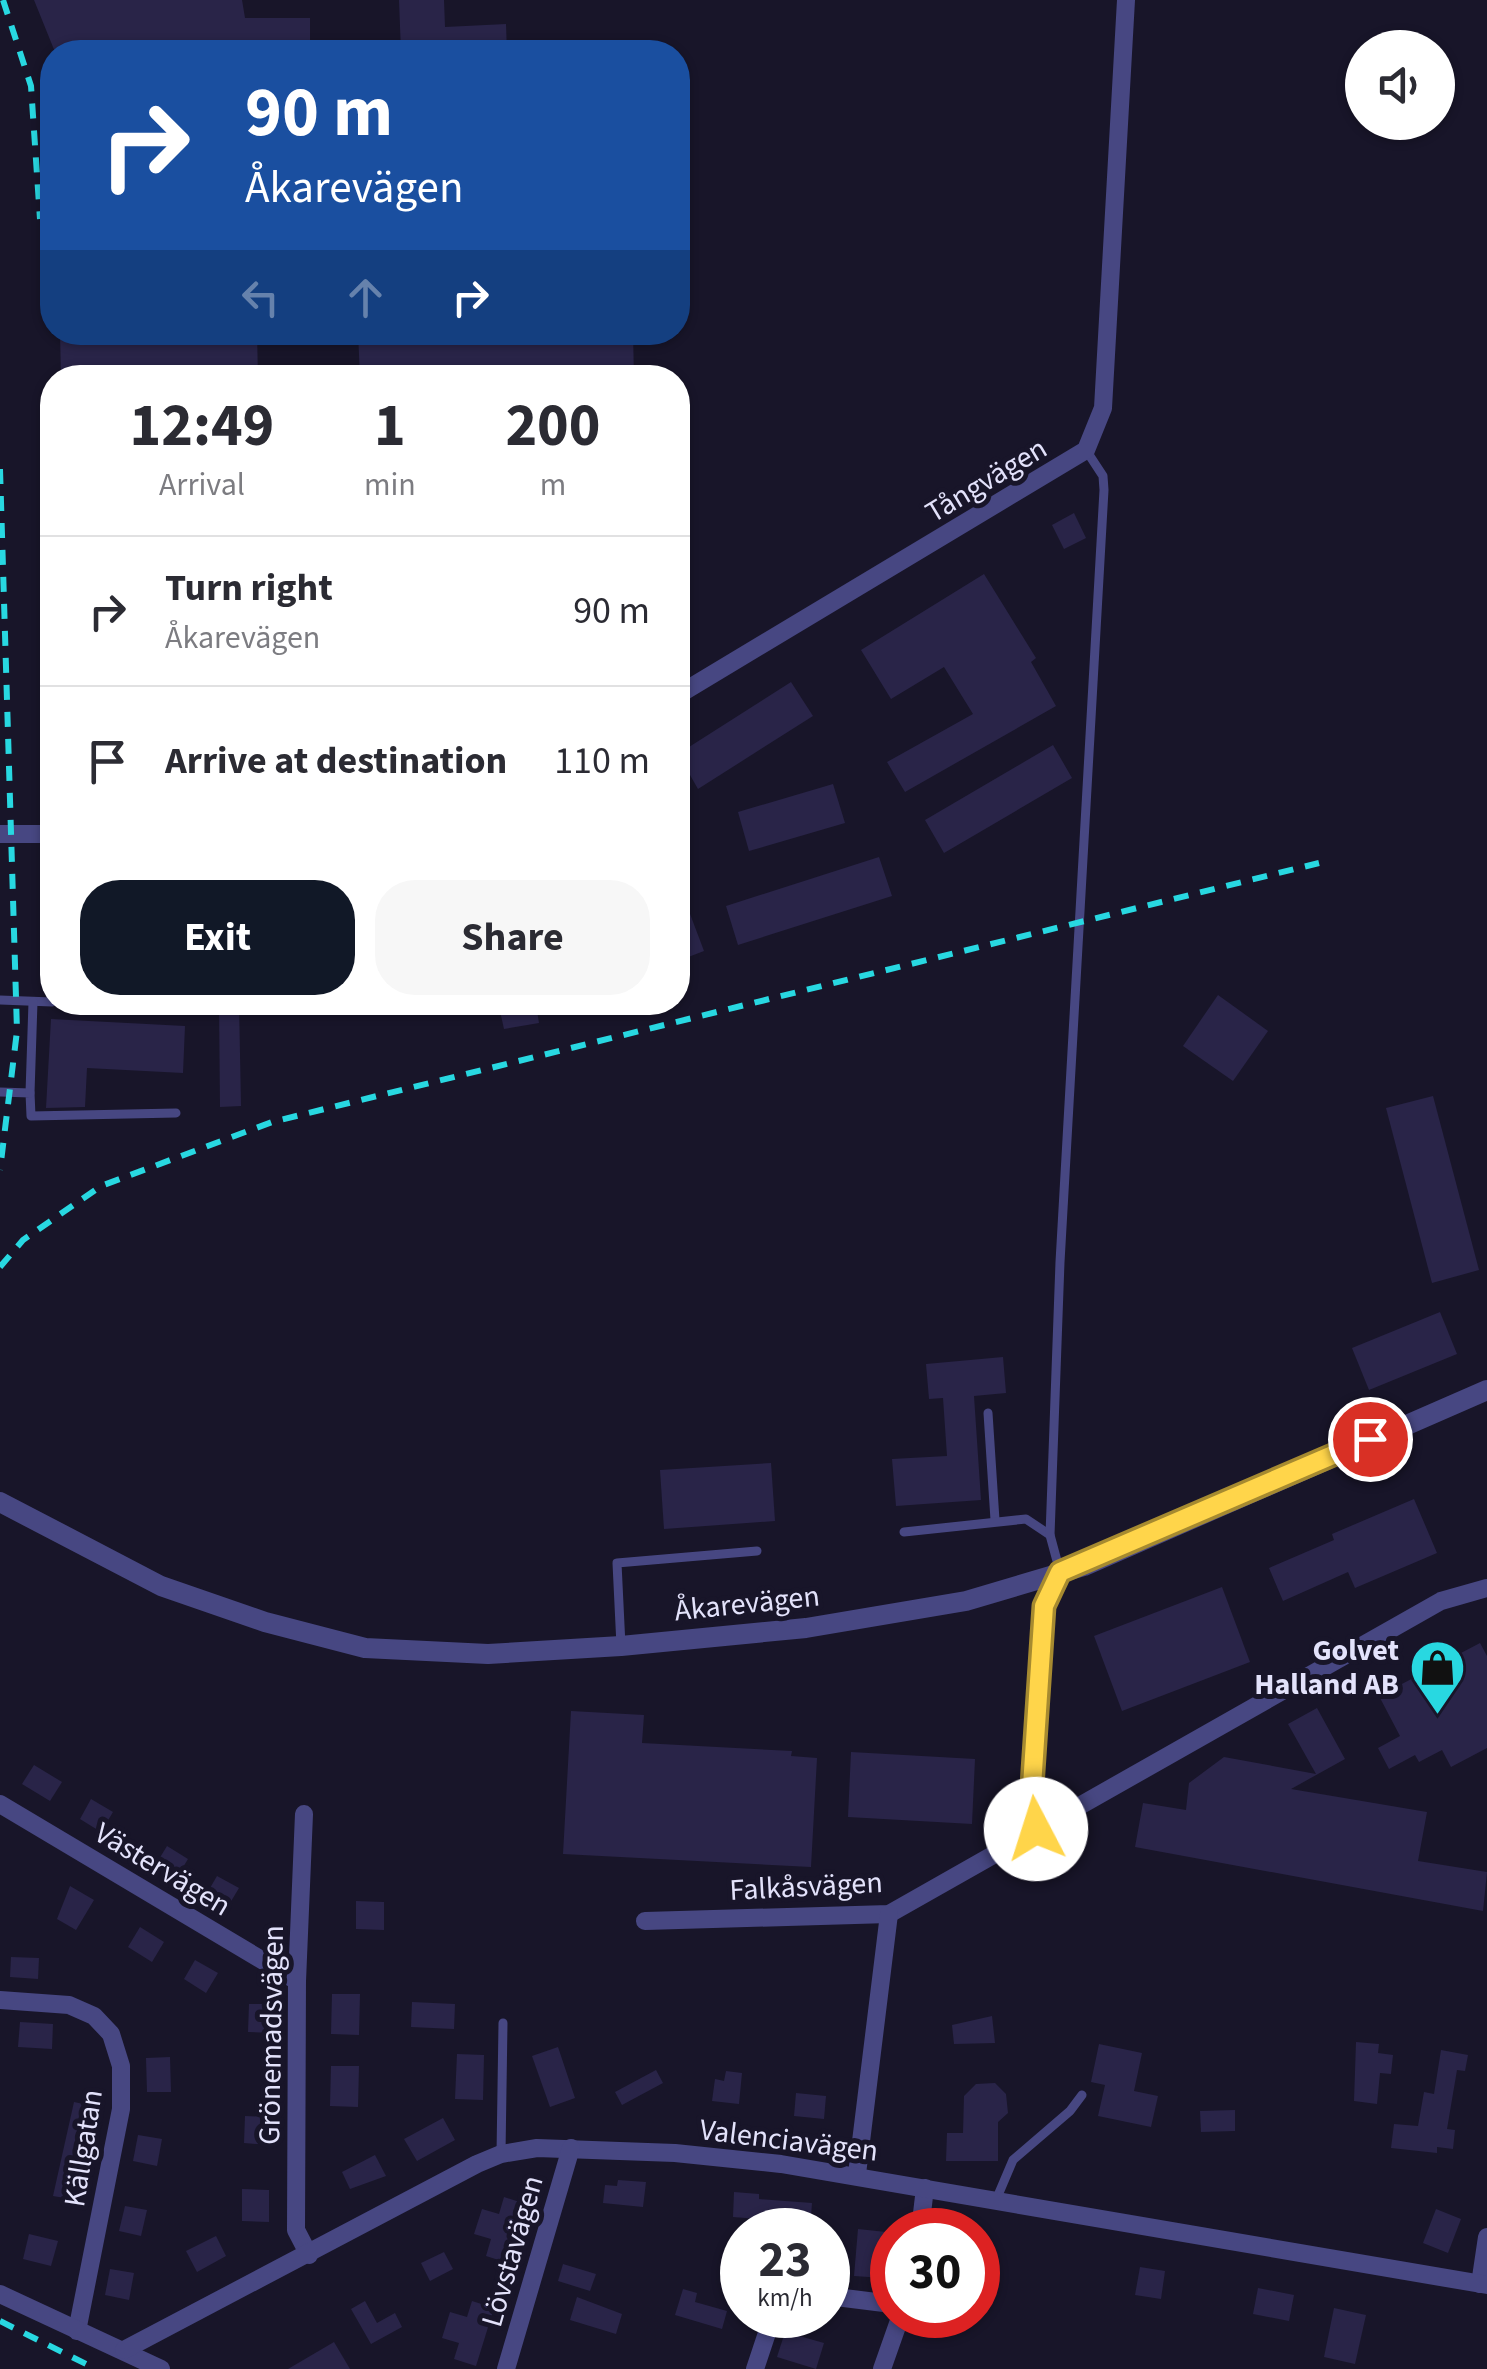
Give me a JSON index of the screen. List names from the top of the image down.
{
  "streets": {
    "street": [
      "Tångvägen",
      "Åkarevägen",
      "Västervägen",
      "Falkåsvägen",
      "Grönemadsvägen",
      "Valenciavägen",
      "Källgatan",
      "Lövstavägen"
    ]
  },
  "crossings": [
    ["Västervägen", "Grönemadsvägen"],
    ["Grönemadsvägen", "Valenciavägen"],
    ["Valenciavägen", "Lövstavägen"]
  ],
  "places": {
    "shop": ["Golvet Halland AB"]
  },
  "page": {
    "turn": ["90 m", "Åkarevägen"],
    "eta": [
      "12:49",
      "Arrival",
      "1",
      "min",
      "200",
      "m"
    ],
    "list": [
      {
        "name": "Turn right",
        "note": "Åkarevägen",
        "value": "90 m"
      },
      {
        "name": "Arrive at destination",
        "value": "110 m"
      }
    ],
    "buttons": ["Exit", "Share"],
    "speed": "23 km/h",
    "limit": "30"
  }
}
